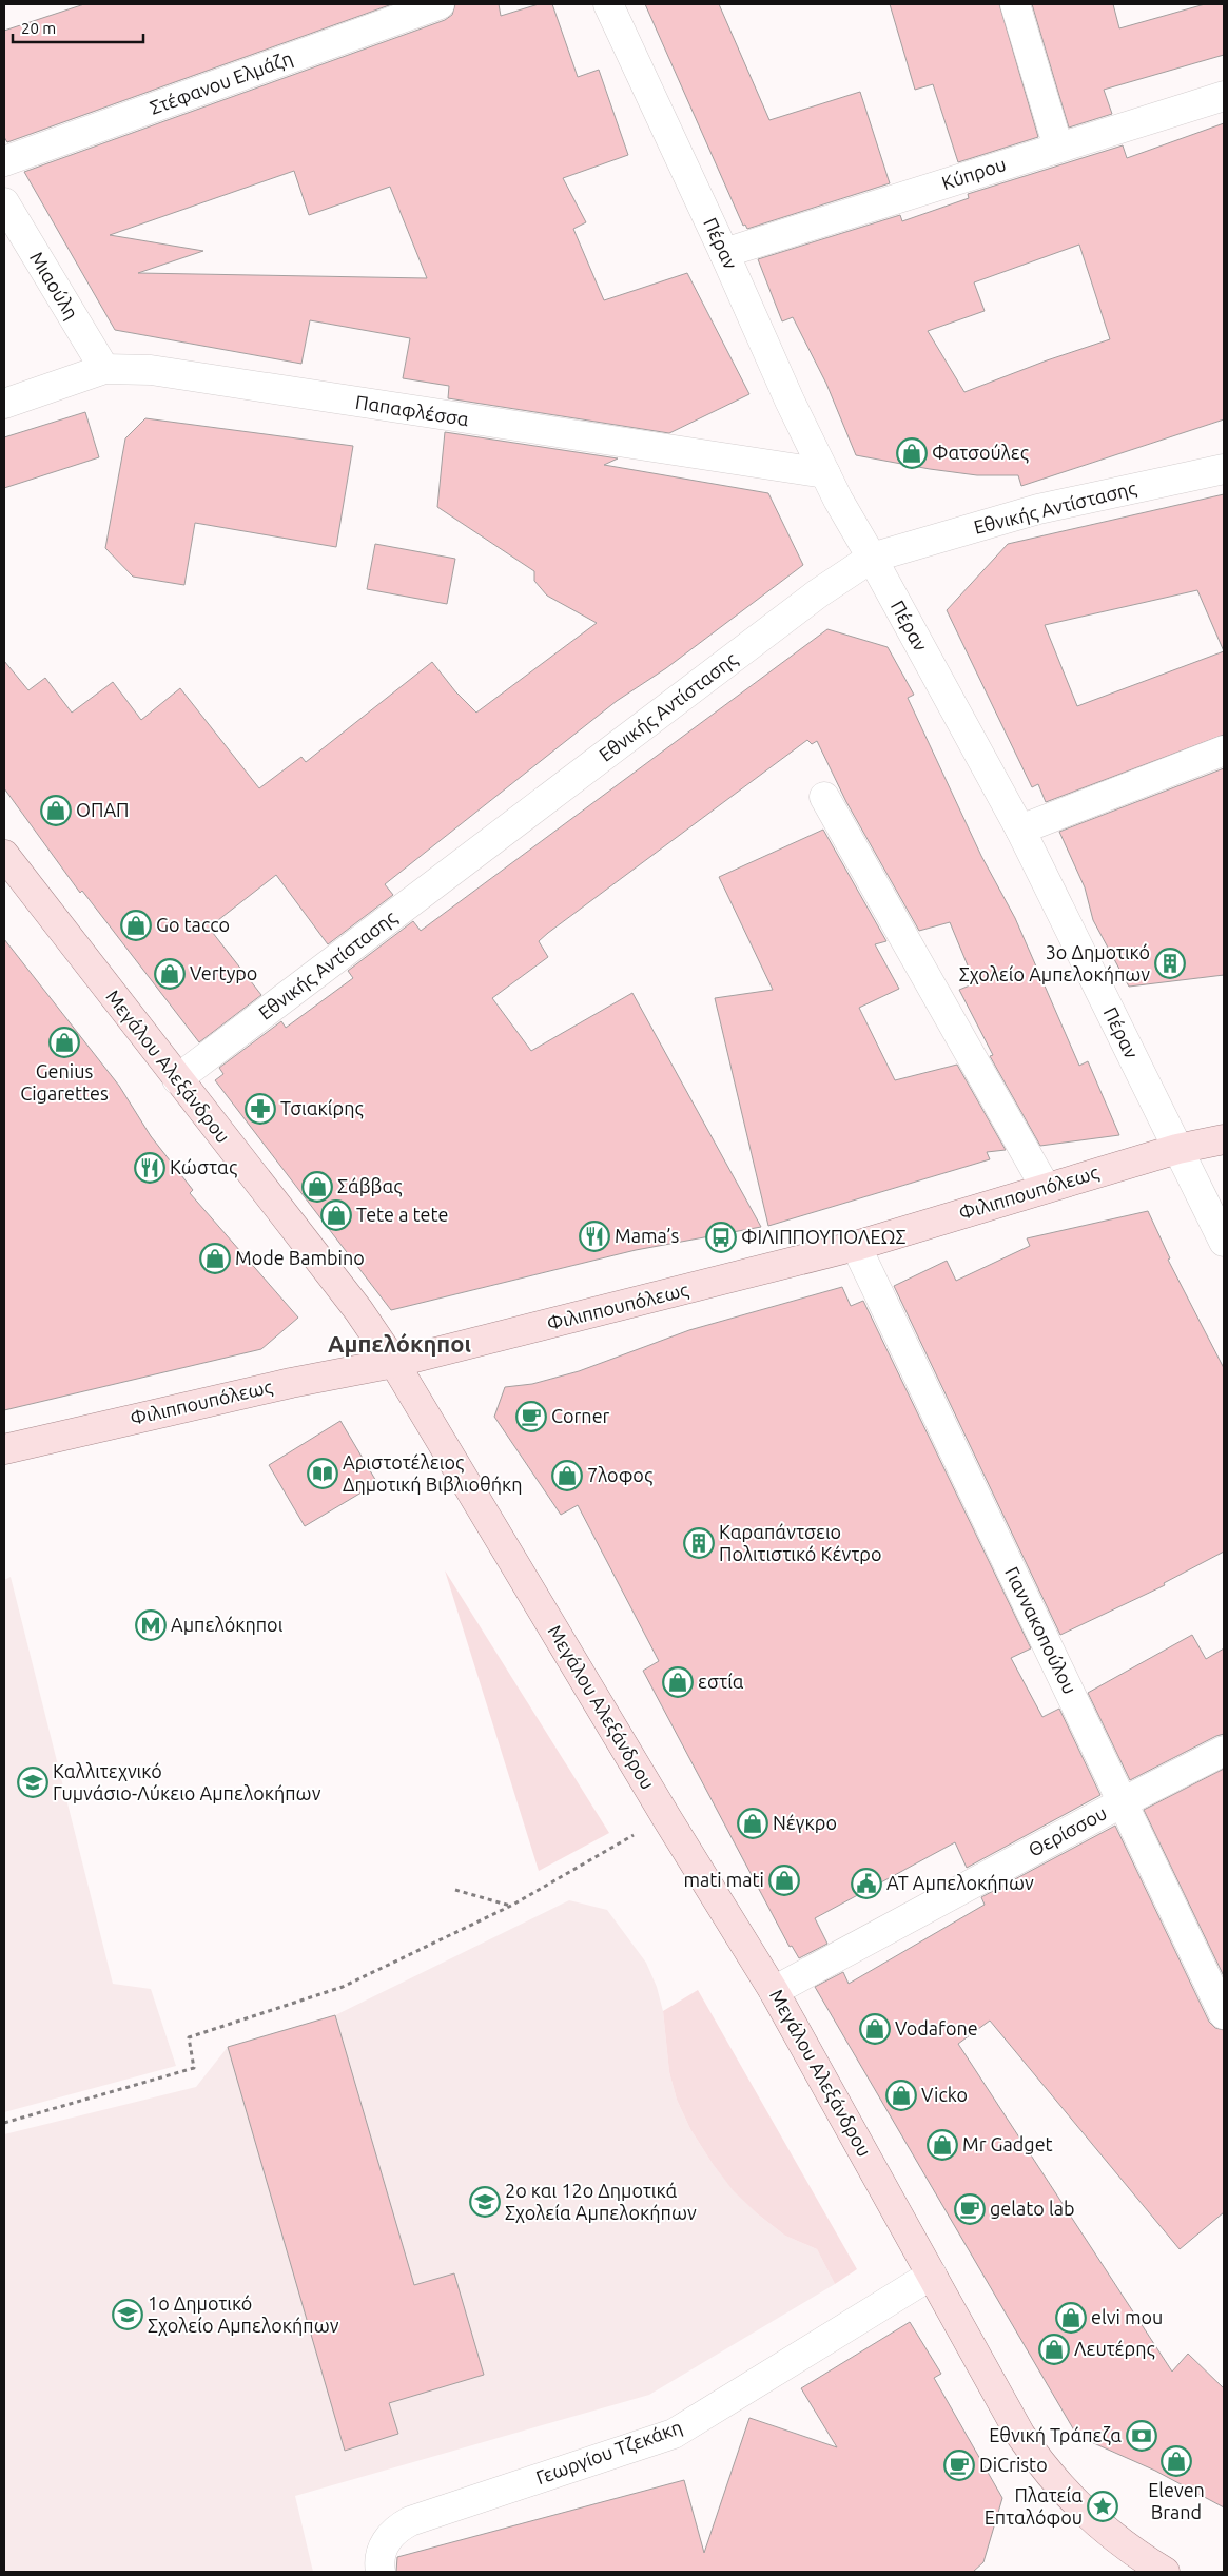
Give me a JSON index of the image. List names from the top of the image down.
{
  "streets": {
    "main road": ["Μεγάλου Αλεξάνδρου", "Φιλιππουπόλεως"],
    "street": [
      "Στέφανου Ελμάζη",
      "Κύπρου",
      "Πέραν",
      "Μιαούλη",
      "Παπαφλέσσα",
      "Εθνικής Αντίστασης",
      "Γιαννακοπούλου",
      "Θερίσσου",
      "Γεωργίου Τζεκάκη"
    ]
  },
  "crossings": [
    ["Κύπρου", "Πέραν"],
    ["Πέραν", "Παπαφλέσσα"],
    ["Πέραν", "Εθνικής Αντίστασης"],
    ["Πέραν", "Φιλιππουπόλεως"],
    ["Μιαούλη", "Παπαφλέσσα"],
    ["Εθνικής Αντίστασης", "Μεγάλου Αλεξάνδρου"],
    ["Μεγάλου Αλεξάνδρου", "Φιλιππουπόλεως"],
    ["Μεγάλου Αλεξάνδρου", "Θερίσσου"],
    ["Μεγάλου Αλεξάνδρου", "Γεωργίου Τζεκάκη"],
    ["Φιλιππουπόλεως", "Γιαννακοπούλου"],
    ["Γιαννακοπούλου", "Θερίσσου"]
  ],
  "districts": ["Αμπελόκηποι"],
  "places": {
    "shop": [
      "Φατσούλες",
      "ΟΠΑΠ",
      "Go tacco",
      "Vertypo",
      "Genius Cigarettes",
      "Σάββας",
      "Tete a tete",
      "Mode Bambino",
      "7λοφος",
      "εστία",
      "Νέγκρο",
      "mati mati",
      "Vodafone",
      "Vicko",
      "Mr Gadget",
      "elvi mou",
      "Λευτέρης",
      "Eleven Brand"
    ],
    "building": ["3ο Δημοτικό Σχολείο Αμπελοκήπων", "Καραπάντσειο Πολιτιστικό Κέντρο"],
    "pharmacy": ["Τσιακίρης"],
    "restaurant": ["Κώστας", "Mama’s"],
    "bus stop": ["ΦΙΛΙΠΠΟΥΠΟΛΕΩΣ"],
    "cafe": ["Corner", "gelato lab", "DiCristo"],
    "library": ["Αριστοτέλειος Δημοτική Βιβλιοθήκη"],
    "metro station": ["Αμπελόκηποι"],
    "school or university": ["Καλλιτεχνικό Γυμνάσιο-Λύκειο Αμπελοκήπων", "2ο και 12ο Δημοτικά Σχολεία Αμπελοκήπων", "1ο Δημοτικό Σχολείο Αμπελοκήπων"],
    "public building": ["ΑΤ Αμπελοκήπων"],
    "bank": ["Εθνική Τράπεζα"],
    "place": ["Πλατεία Επταλόφου"]
  },
  "scale_bar": "20 m"
}
